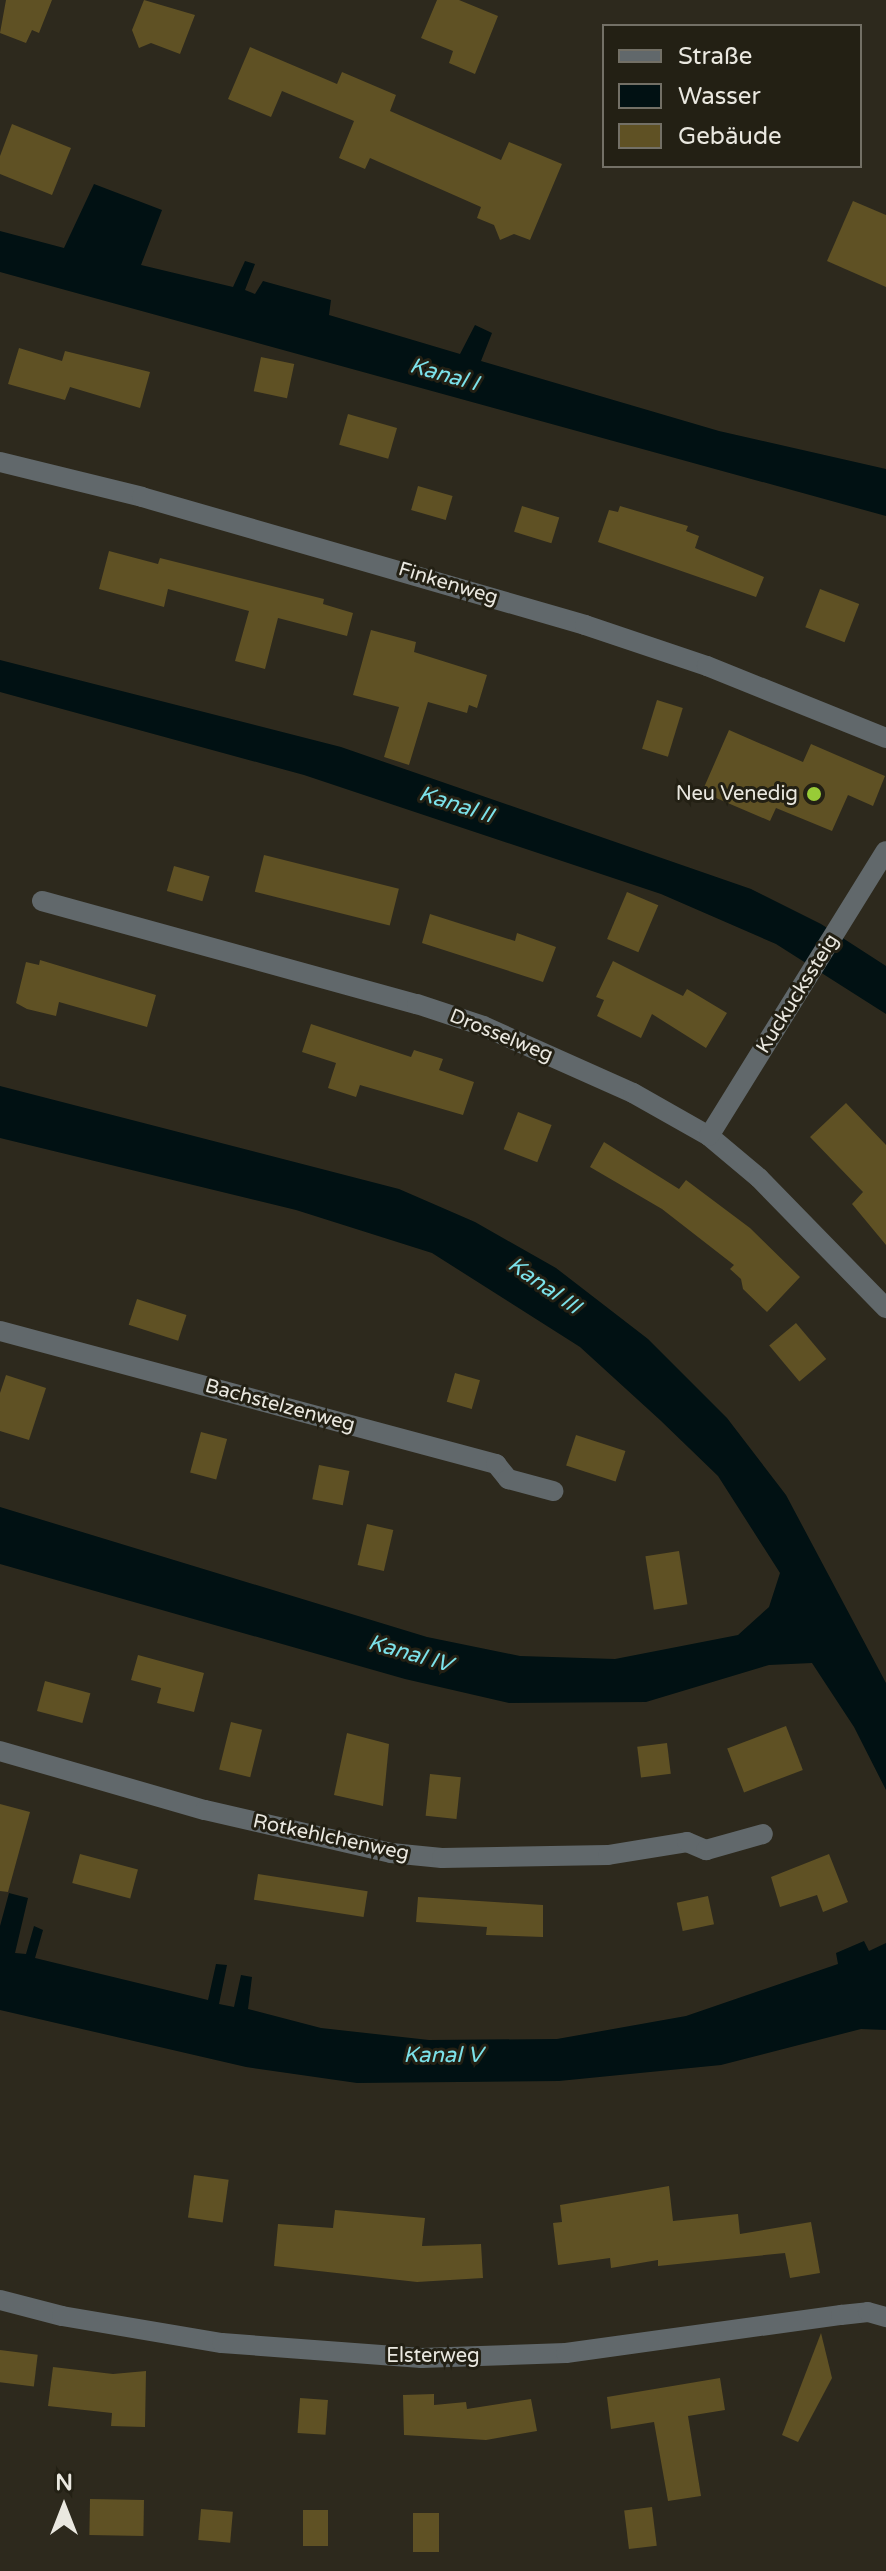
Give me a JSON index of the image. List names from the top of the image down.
{
  "streets": {
    "street": [
      "Finkenweg",
      "Kuckuckssteig",
      "Drosselweg",
      "Bachstelzenweg",
      "Rotkehlchenweg",
      "Elsterweg"
    ]
  },
  "crossings": [
    ["Kuckuckssteig", "Drosselweg"]
  ],
  "water": [
    "Kanal I",
    "Kanal II",
    "Kanal III",
    "Kanal IV",
    "Kanal V"
  ],
  "places": ["Neu Venedig"],
  "legend": ["Straße", "Wasser", "Gebäude"],
  "north": "top"
}
